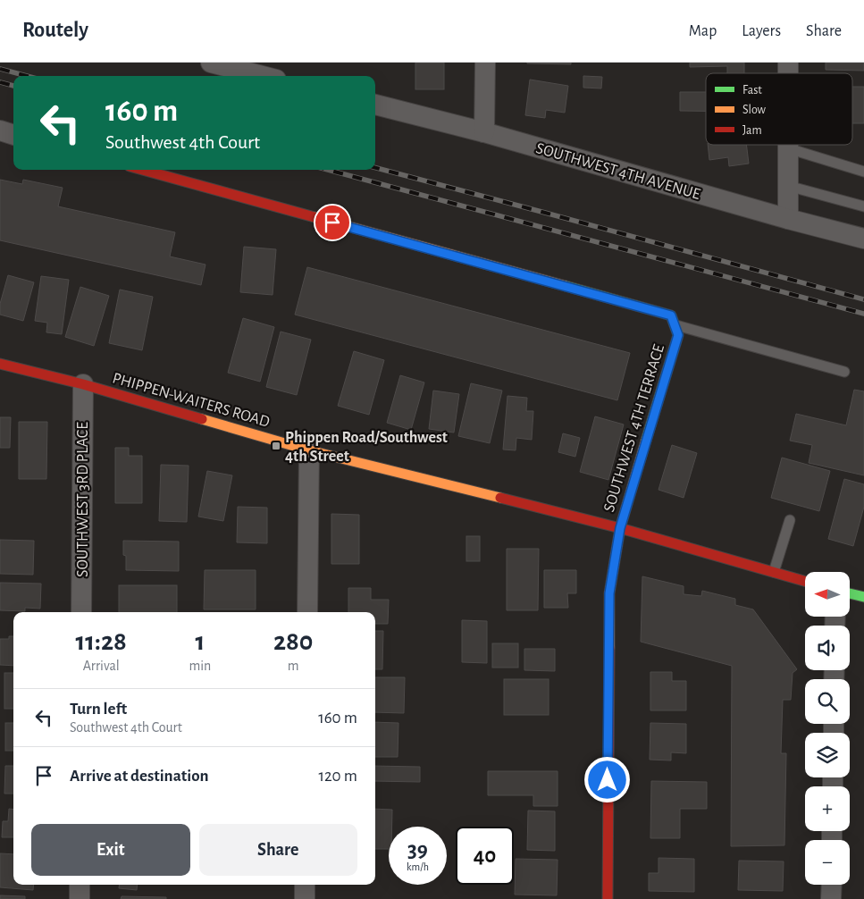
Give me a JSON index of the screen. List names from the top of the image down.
{
  "streets": {
    "street": [
      "SOUTHWEST 4TH AVENUE",
      "PHIPPEN-WAITERS ROAD",
      "SOUTHWEST 4TH TERRACE",
      "SOUTHWEST 3RD PLACE"
    ]
  },
  "crossings": [
    ["PHIPPEN-WAITERS ROAD", "SOUTHWEST 4TH TERRACE"],
    ["PHIPPEN-WAITERS ROAD", "SOUTHWEST 3RD PLACE"]
  ],
  "places": {
    "transit": ["Phippen Road/Southwest 4th Street"]
  },
  "legend": ["Fast", "Slow", "Jam"],
  "north": "left",
  "page": {
    "header": "Routely",
    "nav": ["Map", "Layers", "Share"],
    "turn": ["160 m", "Southwest 4th Court"],
    "map_buttons": ["+", "−"],
    "eta": [
      "11:28",
      "Arrival",
      "1",
      "min",
      "280",
      "m"
    ],
    "list": [
      {
        "name": "Turn left",
        "note": "Southwest 4th Court",
        "value": "160 m"
      },
      {
        "name": "Arrive at destination",
        "value": "120 m"
      }
    ],
    "buttons": ["Exit", "Share"],
    "speed": "39 km/h",
    "limit": "40"
  }
}
